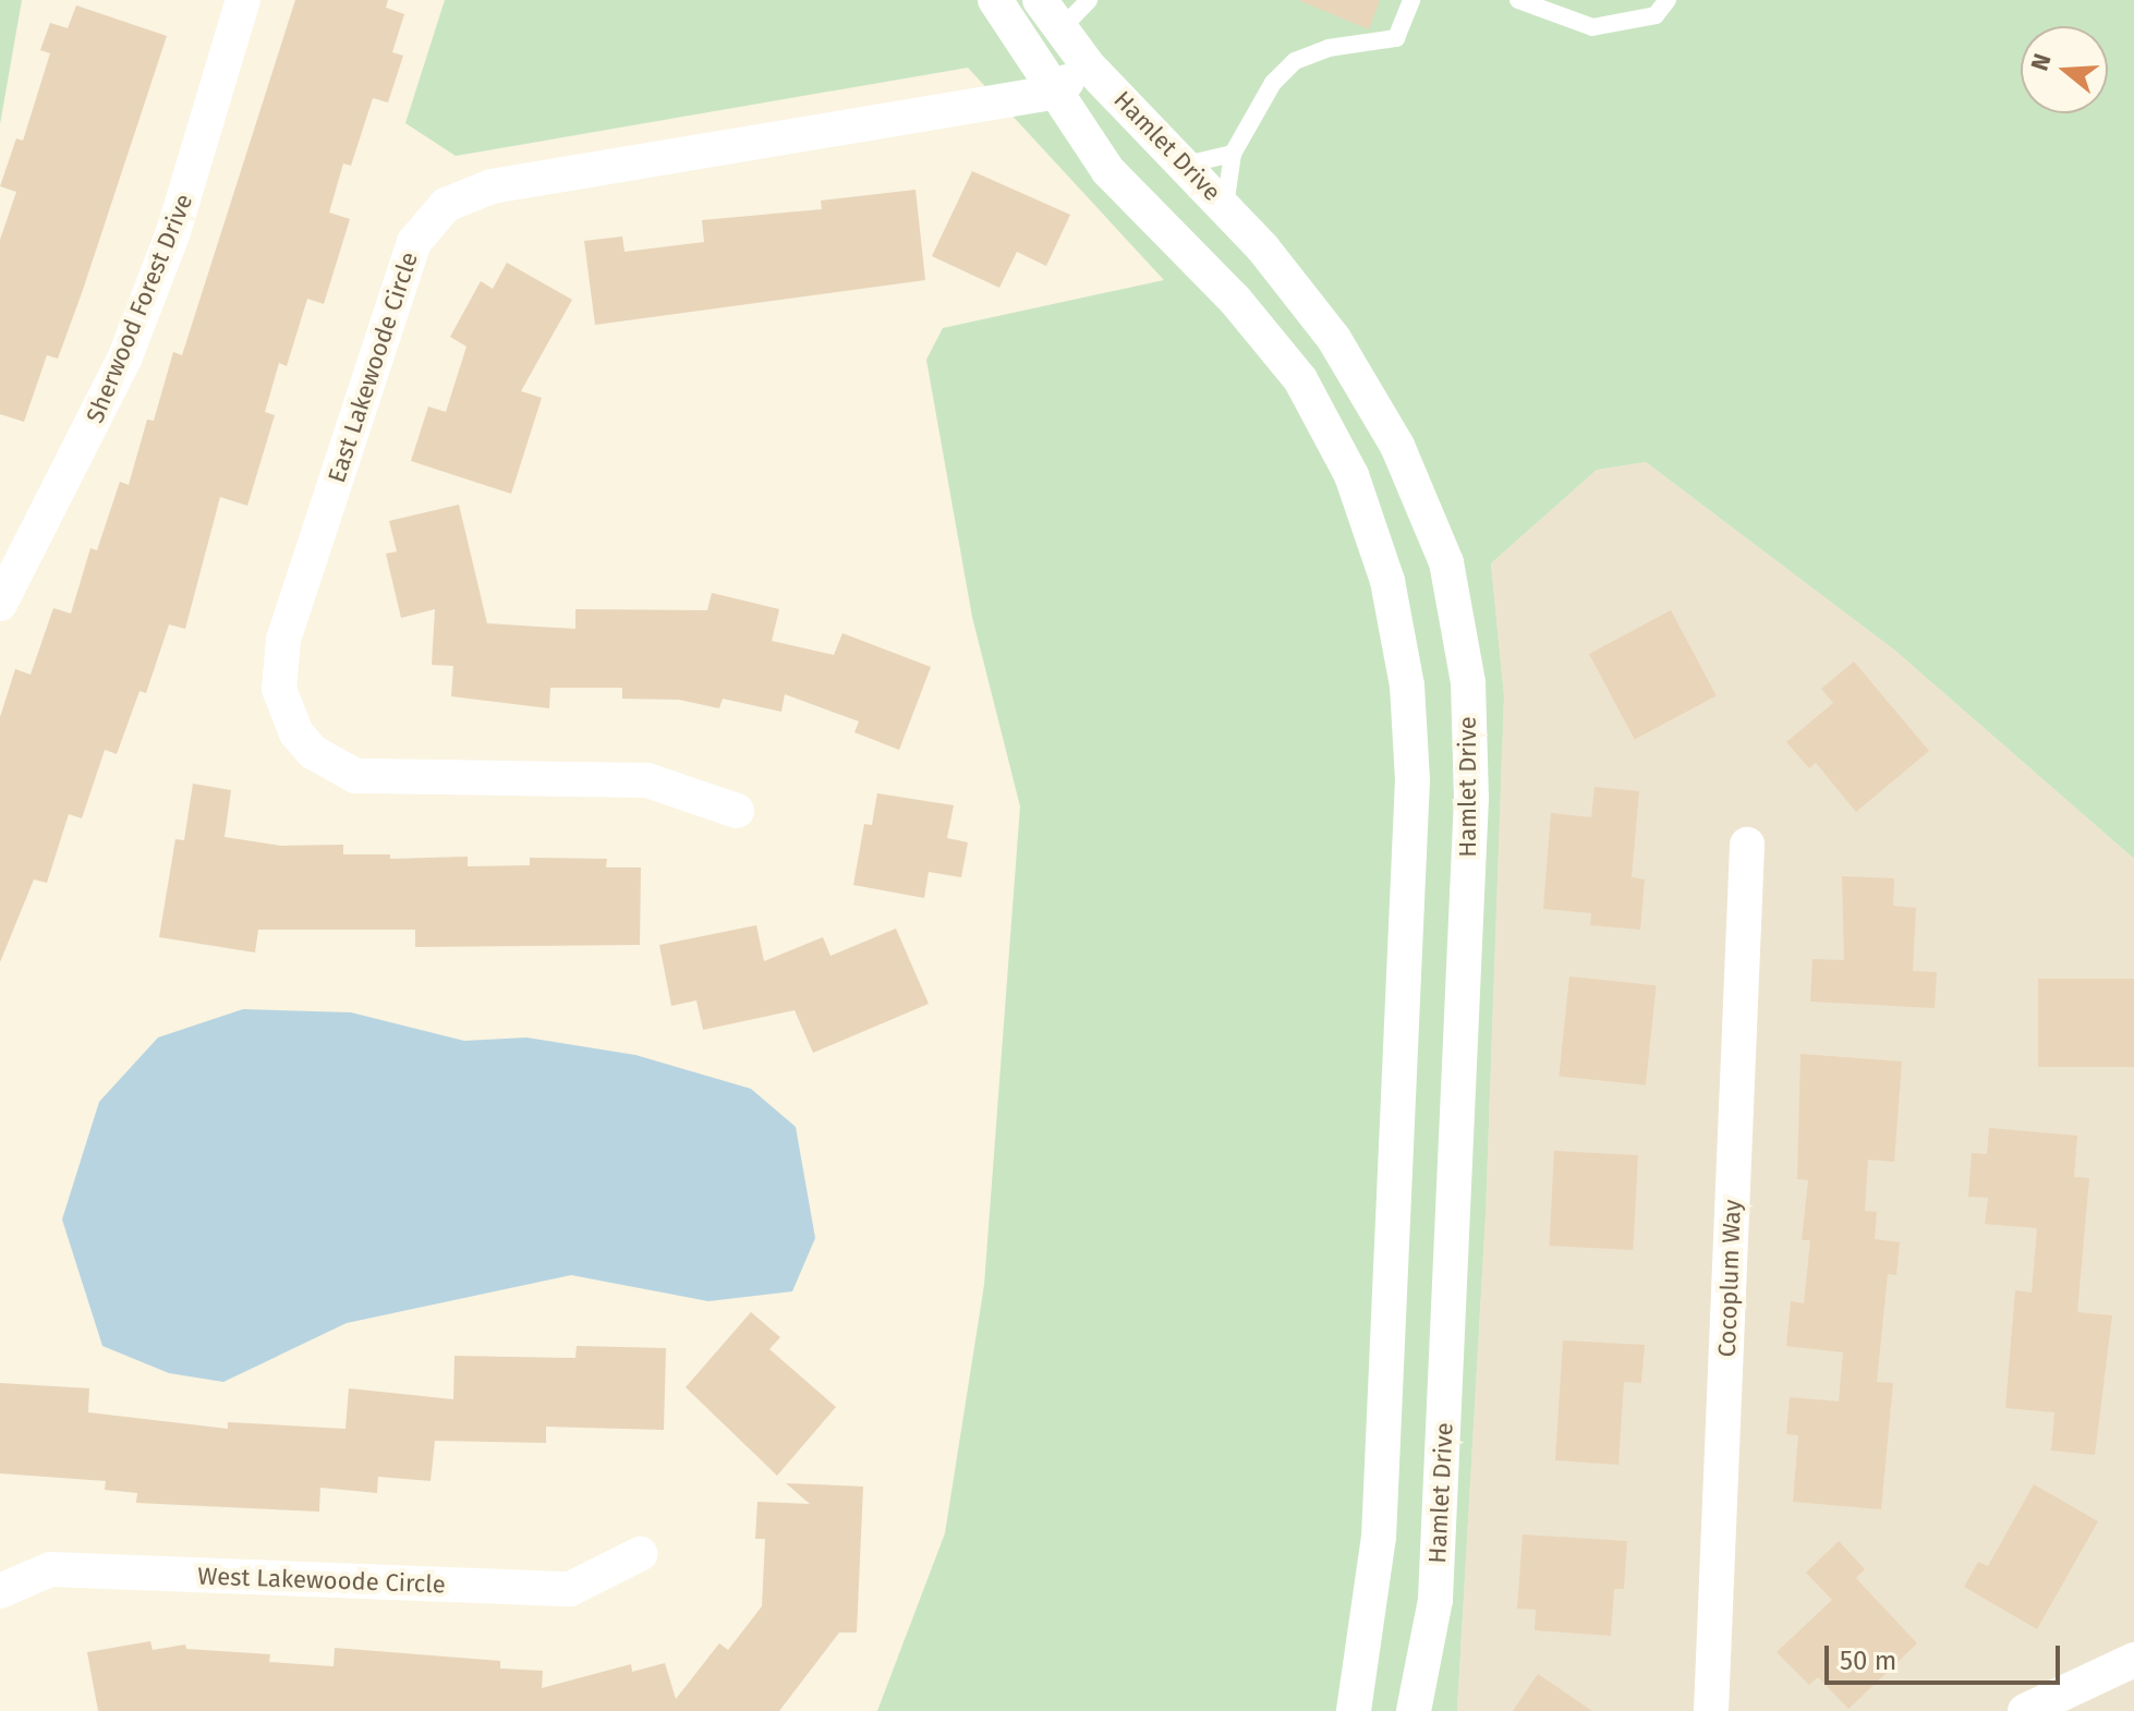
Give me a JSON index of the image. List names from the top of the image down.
{
  "streets": {
    "street": [
      "Hamlet Drive",
      "Sherwood Forest Drive",
      "East Lakewoode Circle",
      "Cocoplum Way",
      "West Lakewoode Circle"
    ]
  },
  "crossings": [
    ["Hamlet Drive", "East Lakewoode Circle"]
  ],
  "scale_bar": "50 m",
  "north": "left"
}
